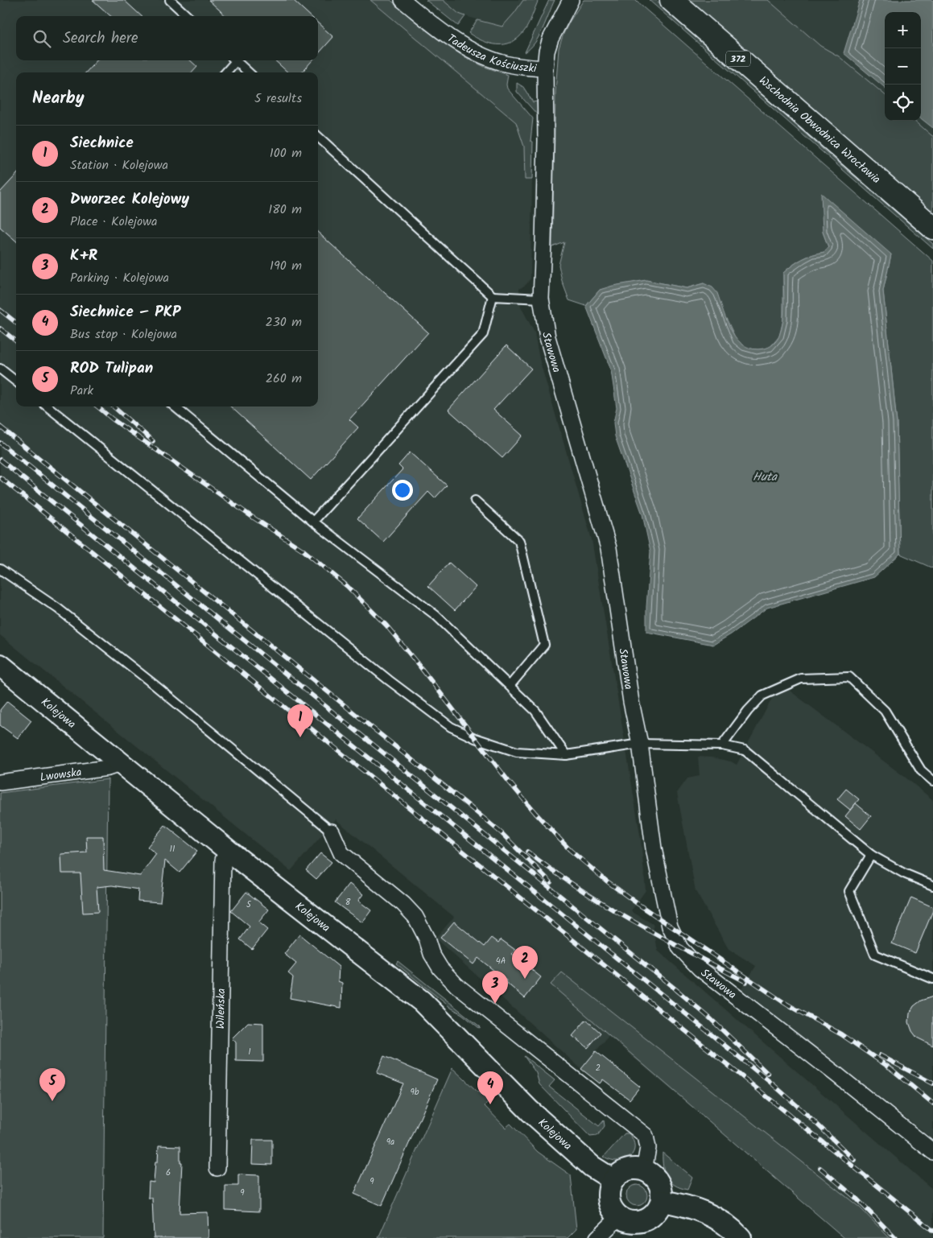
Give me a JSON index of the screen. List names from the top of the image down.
{
  "streets": {
    "main road": ["372", "Wschodnia Obwodnica Wrocławia"],
    "street": [
      "Tadeusza Kościuszki",
      "Stawowa",
      "Kolejowa",
      "Lwowska",
      "Wileńska"
    ]
  },
  "crossings": [
    ["Tadeusza Kościuszki", "Stawowa"],
    ["Kolejowa", "Lwowska"],
    ["Kolejowa", "Wileńska"]
  ],
  "water": ["Huta"],
  "house_numbers": [
    "11",
    "8",
    "5",
    "4A",
    "1",
    "2",
    "9b",
    "9a",
    "6",
    "9",
    "9"
  ],
  "page": {
    "map_buttons": ["+", "−"],
    "search": "Search here",
    "heading": ["Nearby", "5 results"],
    "list": [
      {
        "mark": "1",
        "name": "Siechnice",
        "note": "Station · Kolejowa",
        "value": "100 m"
      },
      {
        "mark": "2",
        "name": "Dworzec Kolejowy",
        "note": "Place · Kolejowa",
        "value": "180 m"
      },
      {
        "mark": "3",
        "name": "K+R",
        "note": "Parking · Kolejowa",
        "value": "190 m"
      },
      {
        "mark": "4",
        "name": "Siechnice – PKP",
        "note": "Bus stop · Kolejowa",
        "value": "230 m"
      },
      {
        "mark": "5",
        "name": "ROD Tulipan",
        "note": "Park",
        "value": "260 m"
      }
    ],
    "pins": [
      "1",
      "2",
      "3",
      "5",
      "4"
    ]
  }
}
